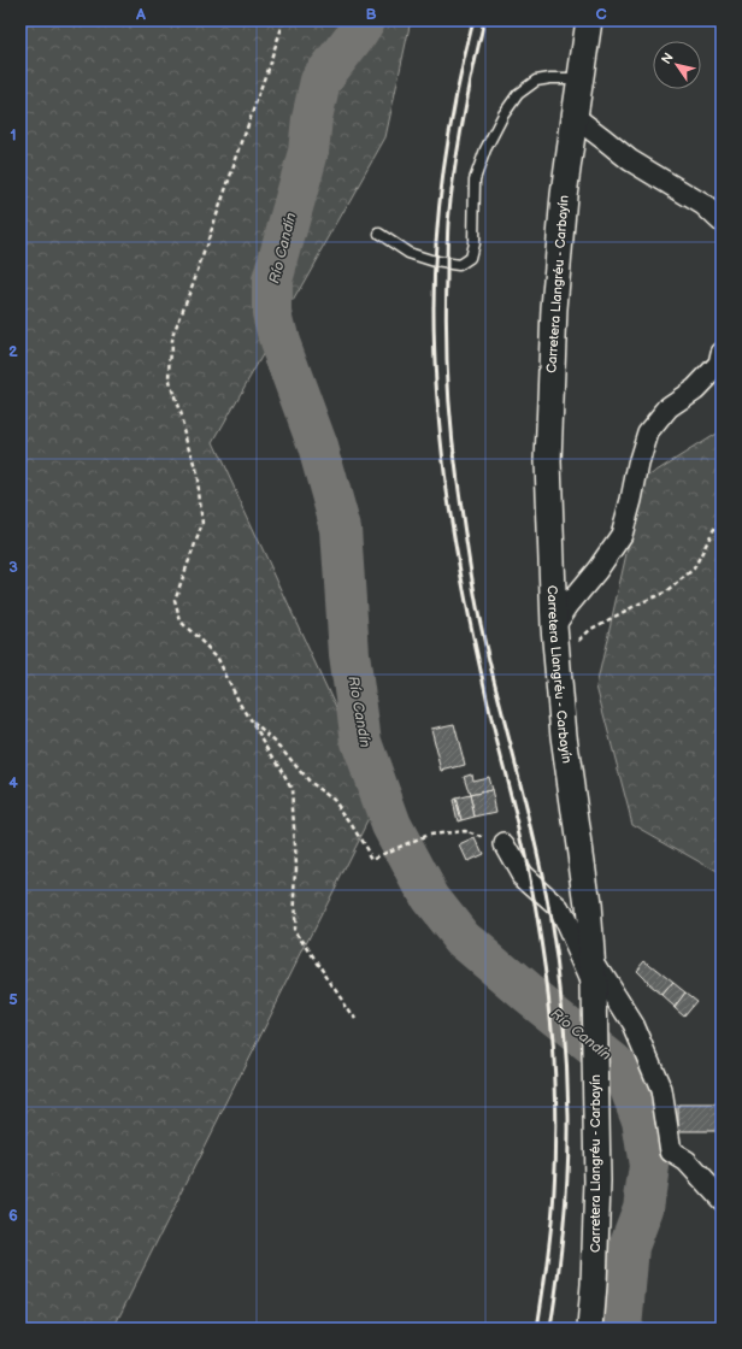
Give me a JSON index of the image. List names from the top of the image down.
{
  "streets": {
    "street": ["Carretera Llangréu - Carbayín"]
  },
  "water": ["Río Candín"],
  "north": "top left",
  "grid": {
    "columns": ["A", "B", "C"],
    "rows": [
      "1",
      "2",
      "3",
      "4",
      "5",
      "6"
    ]
  }
}
